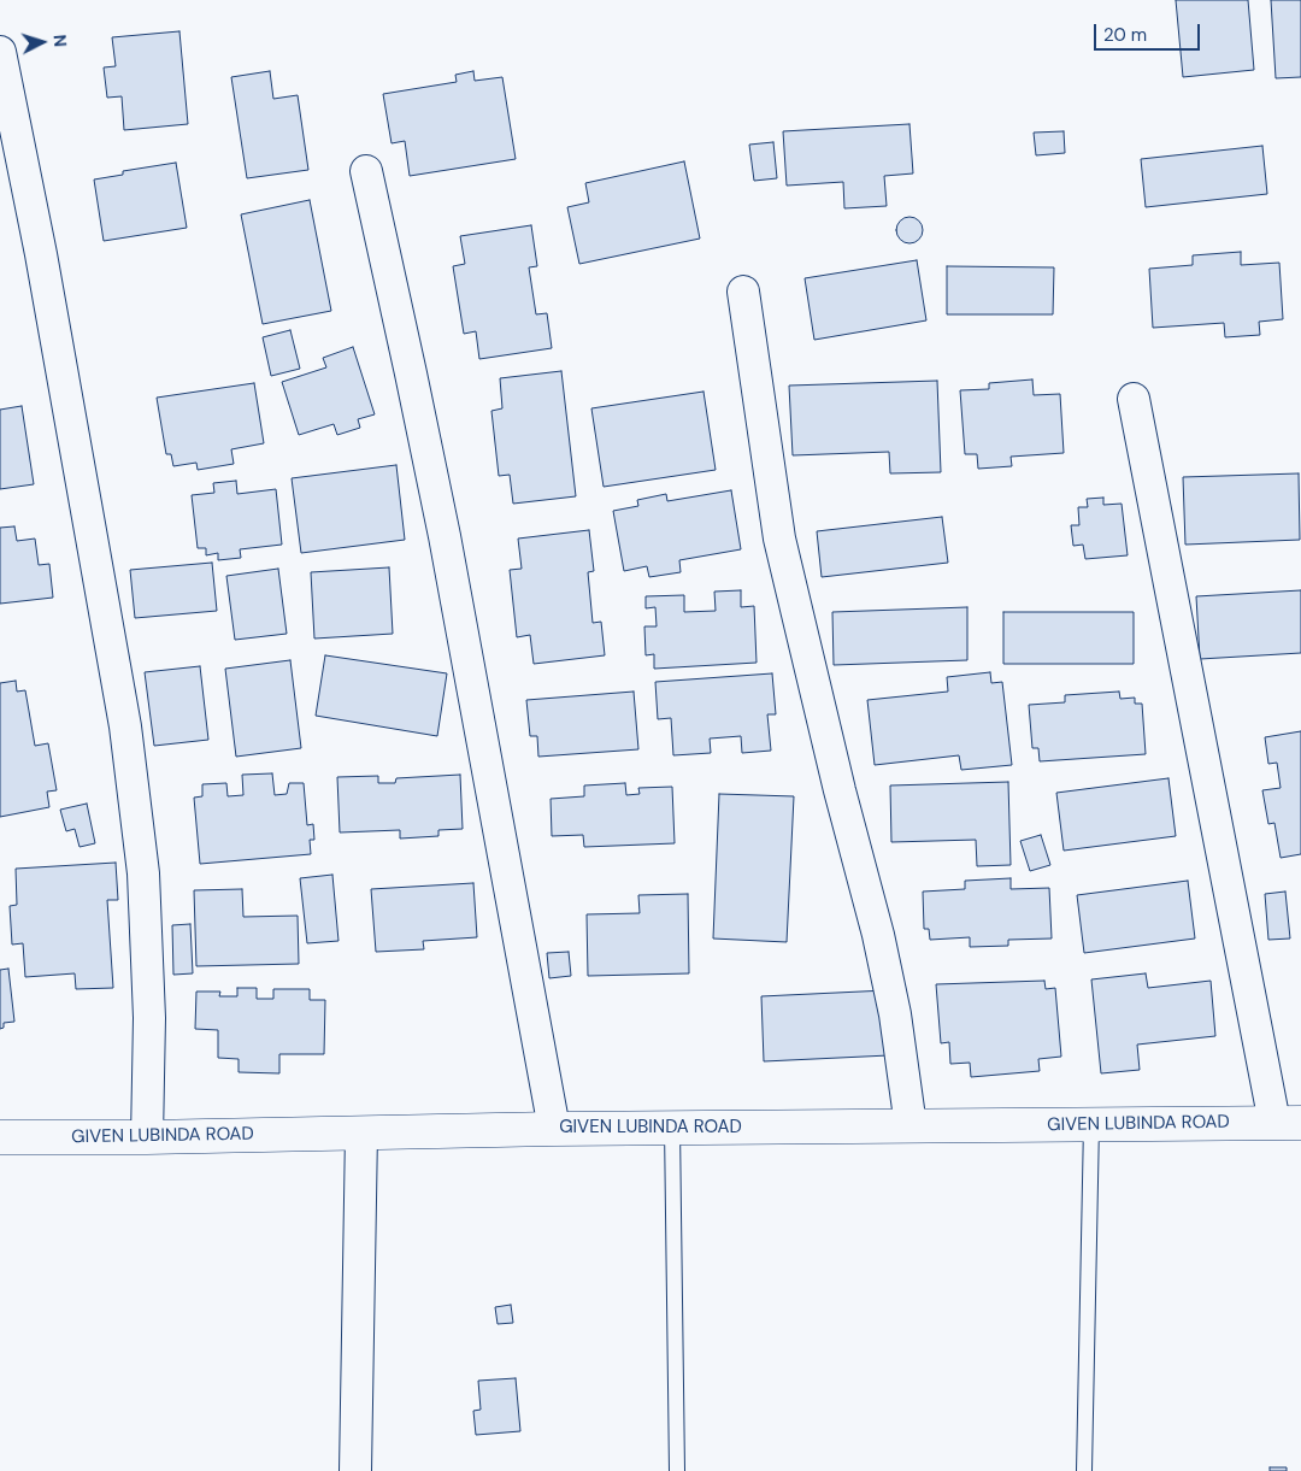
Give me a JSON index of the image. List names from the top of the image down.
{
  "streets": {
    "street": ["GIVEN LUBINDA ROAD"]
  },
  "scale_bar": "20 m",
  "north": "right"
}
